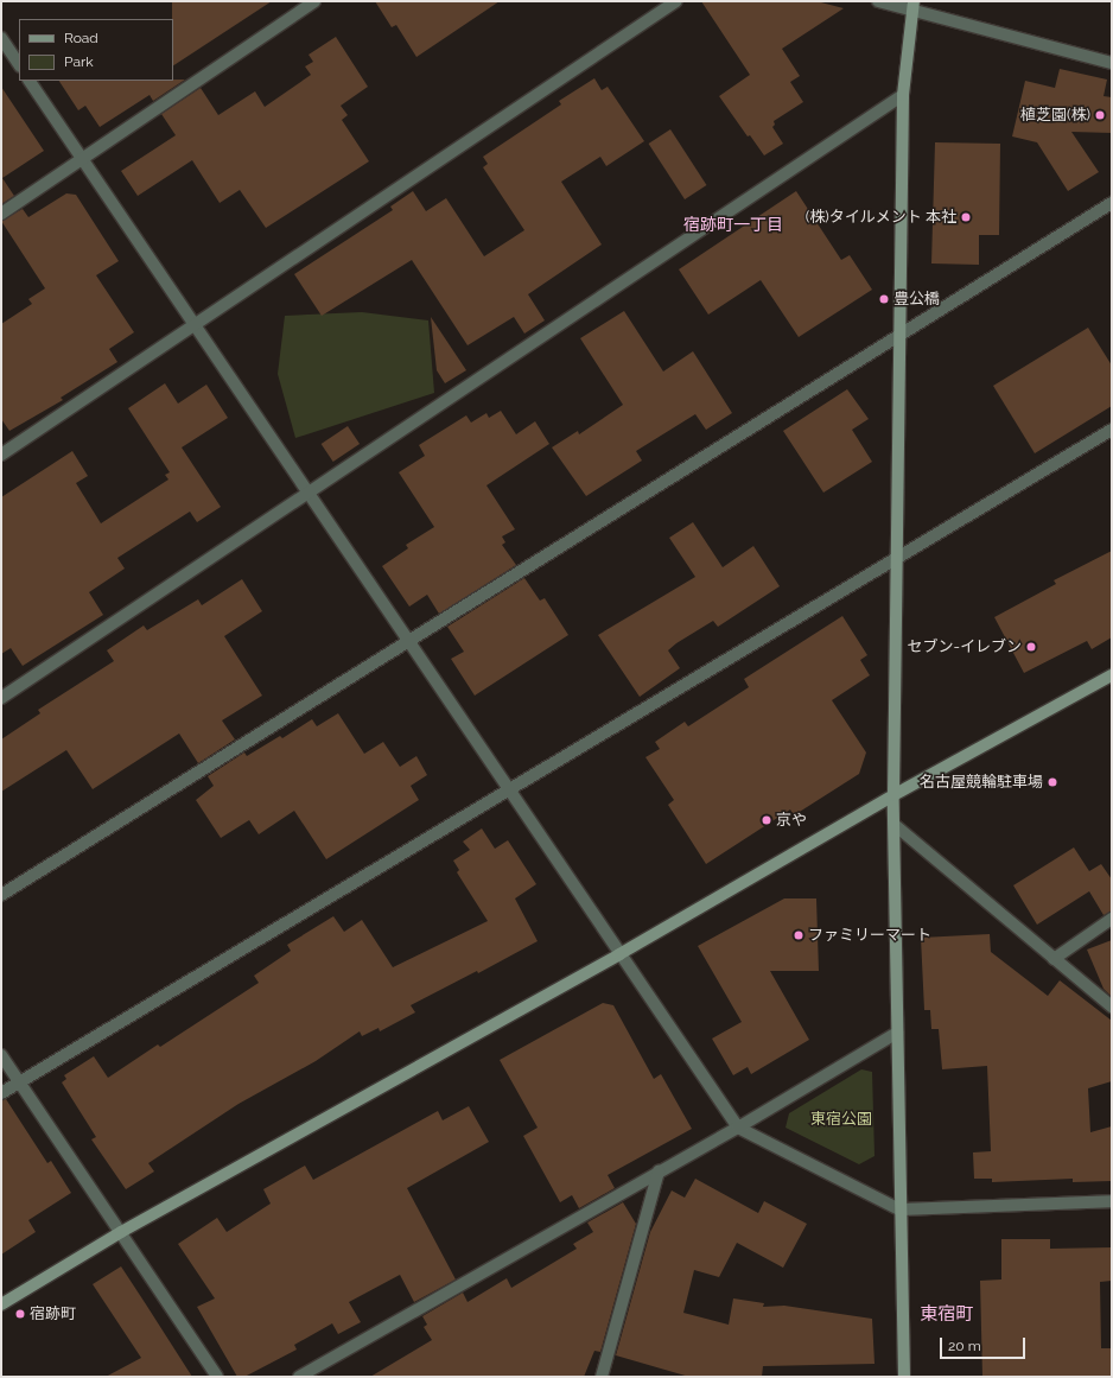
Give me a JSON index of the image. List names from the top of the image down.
{
  "districts": ["宿跡町一丁目", "東宿町"],
  "parks": ["東宿公園"],
  "places": [
    "植芝園(株)",
    "(株)タイルメント 本社",
    "豊公橋",
    "セブン-イレブン",
    "名古屋競輪駐車場",
    "京や",
    "ファミリーマート",
    "宿跡町"
  ],
  "legend": ["Road", "Park"],
  "scale_bar": "20 m"
}
